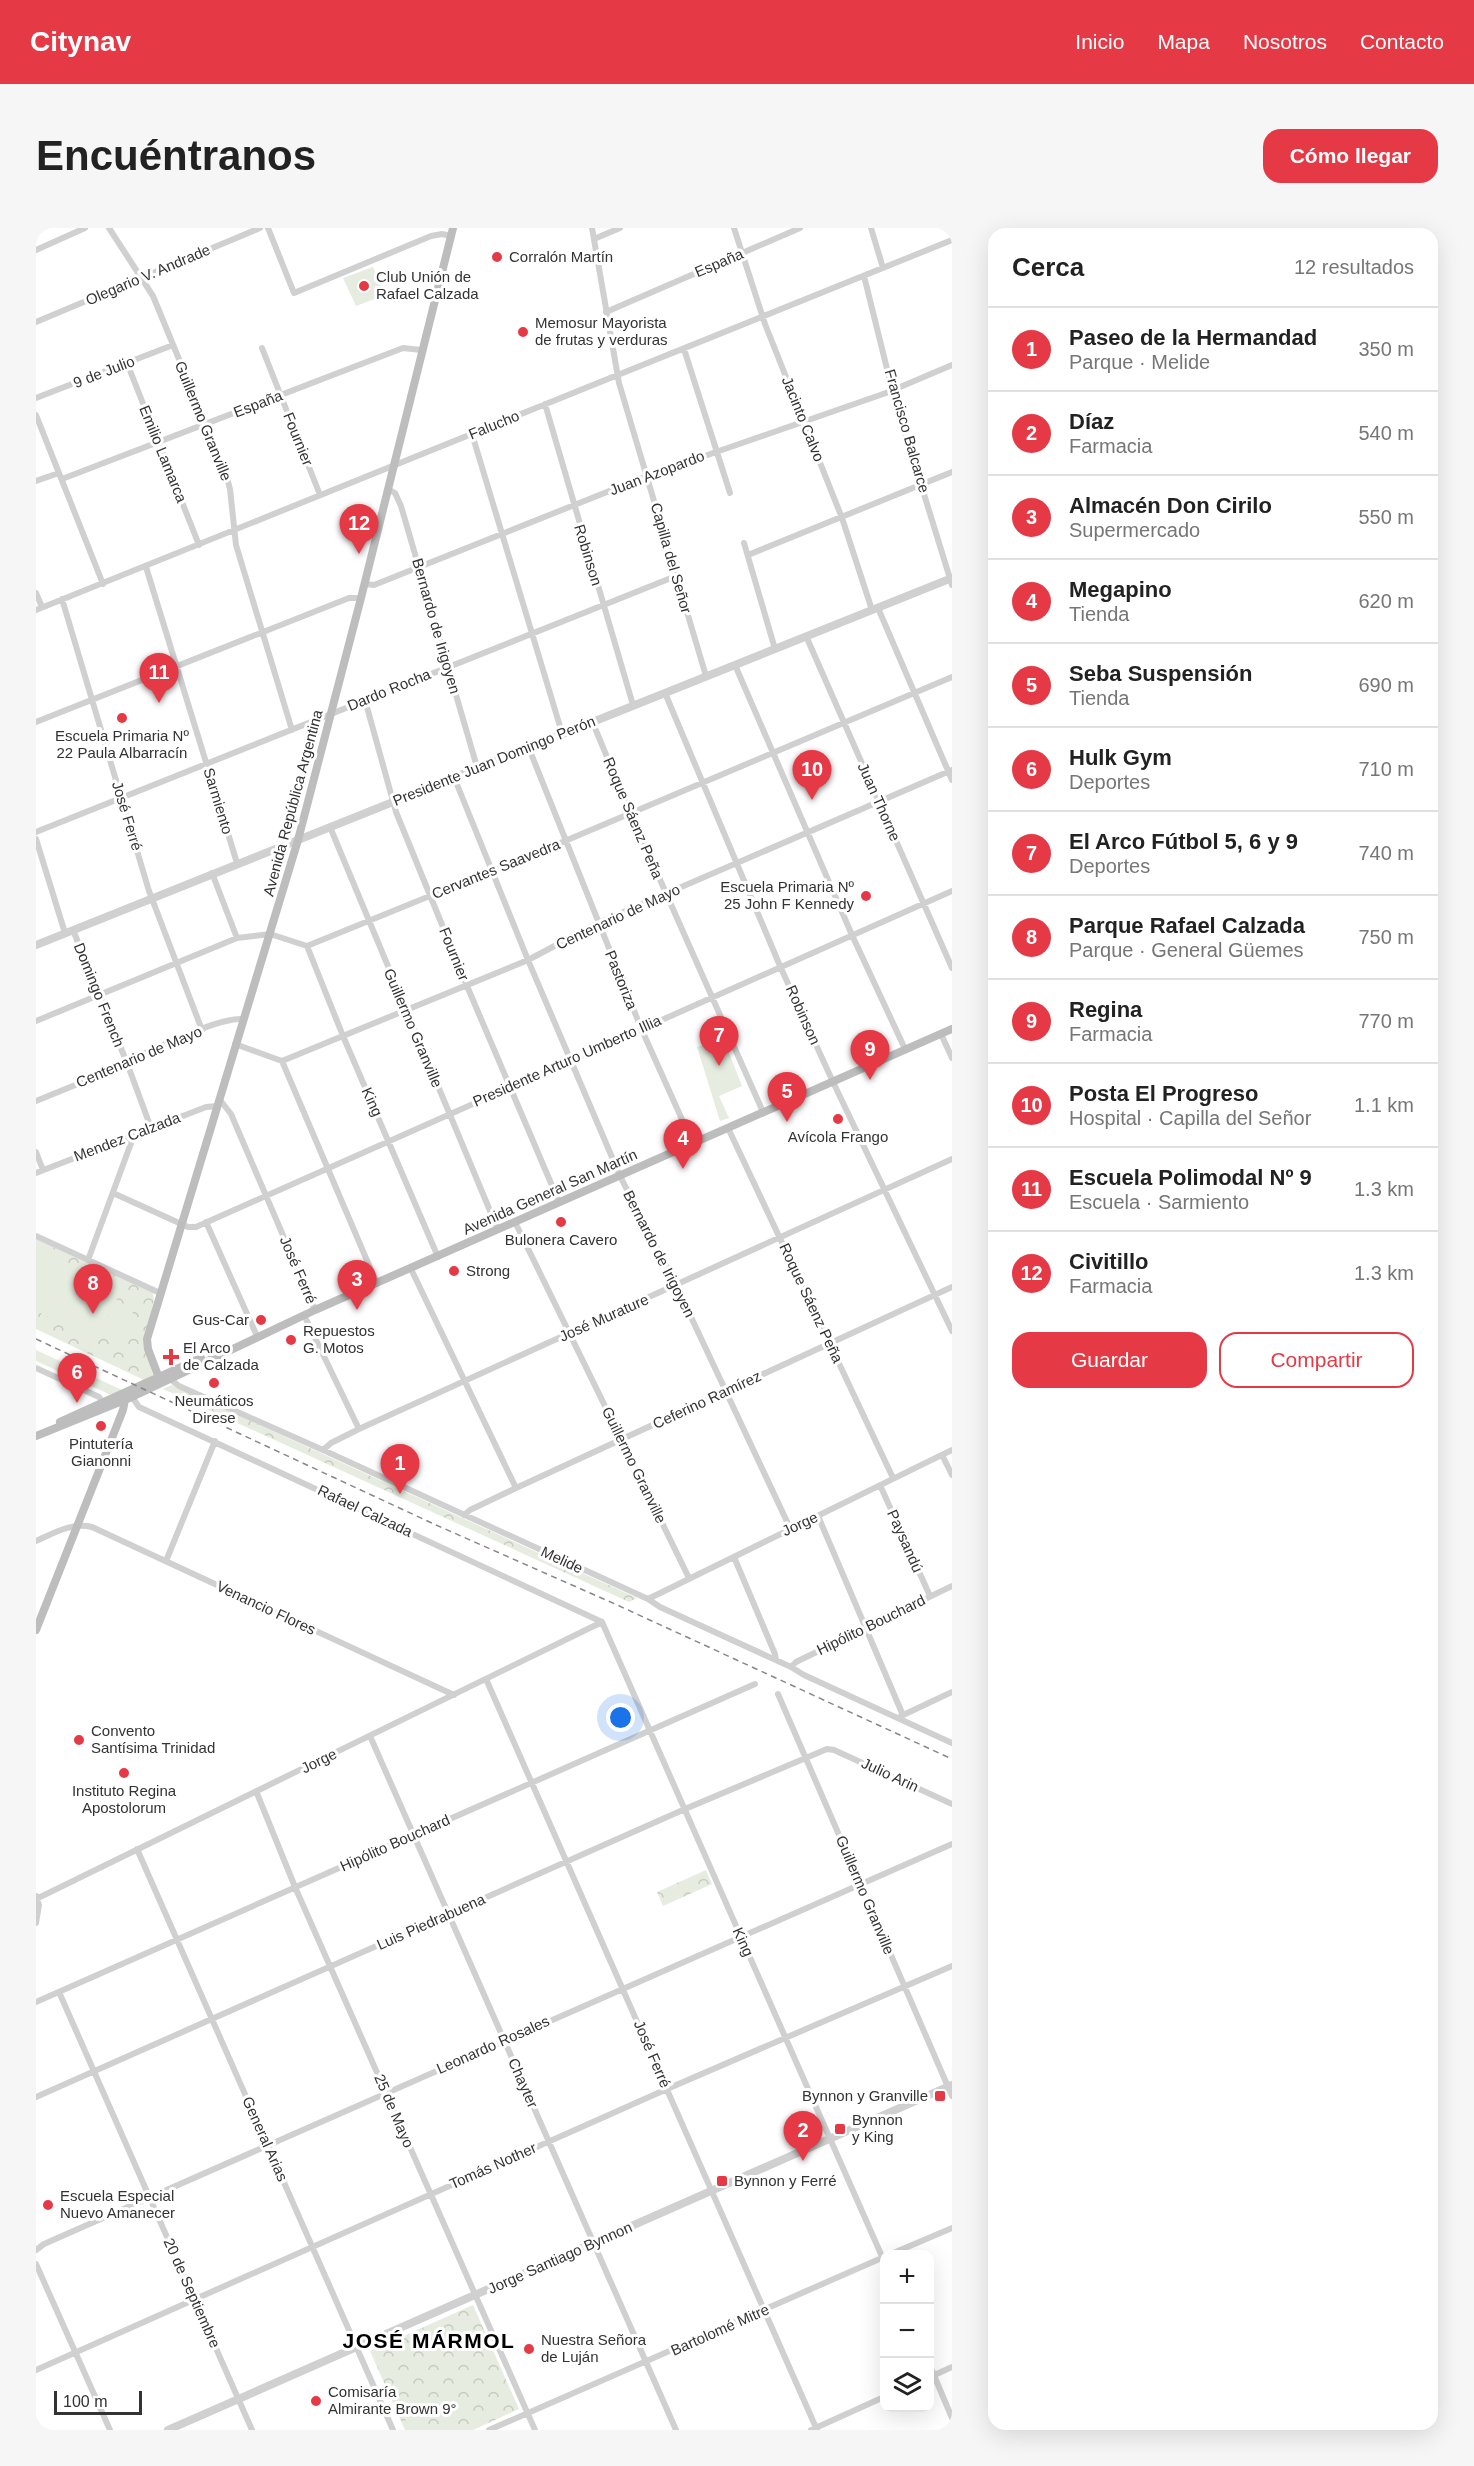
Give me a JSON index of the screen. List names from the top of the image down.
{
  "streets": {
    "main road": ["Avenida República Argentina", "Avenida General San Martín"],
    "street": [
      "España",
      "Olegario V. Andrade",
      "9 de Julio",
      "Jacinto Calvo",
      "Guillermo Granville",
      "Falucho",
      "Francisco Balcarce",
      "Fournier",
      "Emilio Lamarca",
      "Juan Azopardo",
      "Robinson",
      "Capilla del Señor",
      "Bernardo de Irigoyen",
      "Dardo Rocha",
      "Presidente Juan Domingo Perón",
      "Sarmiento",
      "Juan Thorne",
      "José Ferré",
      "Roque Sáenz Peña",
      "Cervantes Saavedra",
      "Centenario de Mayo",
      "Pastoriza",
      "Domingo French",
      "Presidente Arturo Umberto Illia",
      "King",
      "Mendez Calzada",
      "José Murature",
      "Ceferino Ramírez",
      "Rafael Calzada",
      "Jorge",
      "Paysandú",
      "Melide",
      "Venancio Flores",
      "Hipólito Bouchard",
      "Julio Arin",
      "Luis Piedrabuena",
      "Leonardo Rosales",
      "Chayter",
      "25 de Mayo",
      "General Arias",
      "Tomás Nother",
      "Jorge Santiago Bynnon",
      "20 de Septiembre",
      "Bartolomé Mitre"
    ]
  },
  "crossings": [
    ["España", "Jacinto Calvo"],
    ["España", "Guillermo Granville"],
    ["España", "Fournier"],
    ["España", "Emilio Lamarca"],
    ["España", "Capilla del Señor"],
    ["España", "Avenida República Argentina"],
    ["Olegario V. Andrade", "Guillermo Granville"],
    ["9 de Julio", "Guillermo Granville"],
    ["9 de Julio", "Emilio Lamarca"],
    ["Jacinto Calvo", "Falucho"],
    ["Jacinto Calvo", "Juan Azopardo"],
    ["Jacinto Calvo", "Presidente Juan Domingo Perón"],
    ["Jacinto Calvo", "Cervantes Saavedra"],
    ["Jacinto Calvo", "Centenario de Mayo"],
    ["Guillermo Granville", "Falucho"],
    ["Guillermo Granville", "Dardo Rocha"],
    ["Guillermo Granville", "Presidente Juan Domingo Perón"],
    ["Guillermo Granville", "Cervantes Saavedra"],
    ["Guillermo Granville", "Centenario de Mayo"],
    ["Guillermo Granville", "Presidente Arturo Umberto Illia"],
    ["Guillermo Granville", "Avenida General San Martín"],
    ["Guillermo Granville", "José Murature"],
    ["Guillermo Granville", "Ceferino Ramírez"],
    ["Guillermo Granville", "Jorge"],
    ["Guillermo Granville", "Luis Piedrabuena"],
    ["Guillermo Granville", "Leonardo Rosales"],
    ["Guillermo Granville", "Tomás Nother"],
    ["Guillermo Granville", "Jorge Santiago Bynnon"],
    ["Falucho", "Francisco Balcarce"],
    ["Falucho", "Fournier"],
    ["Falucho", "Emilio Lamarca"],
    ["Falucho", "Robinson"],
    ["Falucho", "Capilla del Señor"],
    ["Falucho", "Sarmiento"],
    ["Falucho", "Avenida República Argentina"],
    ["Falucho", "José Ferré"],
    ["Francisco Balcarce", "Juan Azopardo"],
    ["Francisco Balcarce", "Presidente Juan Domingo Perón"],
    ["Fournier", "Dardo Rocha"],
    ["Fournier", "Presidente Juan Domingo Perón"],
    ["Fournier", "Cervantes Saavedra"],
    ["Fournier", "Centenario de Mayo"],
    ["Fournier", "Presidente Arturo Umberto Illia"],
    ["Fournier", "Avenida General San Martín"],
    ["Juan Azopardo", "Robinson"],
    ["Juan Azopardo", "Capilla del Señor"],
    ["Juan Azopardo", "Bernardo de Irigoyen"],
    ["Juan Azopardo", "Avenida República Argentina"],
    ["Robinson", "Dardo Rocha"],
    ["Robinson", "Presidente Juan Domingo Perón"],
    ["Robinson", "Cervantes Saavedra"],
    ["Robinson", "Centenario de Mayo"],
    ["Robinson", "Presidente Arturo Umberto Illia"],
    ["Robinson", "Avenida General San Martín"],
    ["Robinson", "José Murature"],
    ["Robinson", "Ceferino Ramírez"],
    ["Capilla del Señor", "Dardo Rocha"],
    ["Capilla del Señor", "Presidente Juan Domingo Perón"],
    ["Bernardo de Irigoyen", "Dardo Rocha"],
    ["Bernardo de Irigoyen", "Presidente Juan Domingo Perón"],
    ["Bernardo de Irigoyen", "Avenida República Argentina"],
    ["Bernardo de Irigoyen", "Cervantes Saavedra"],
    ["Bernardo de Irigoyen", "Centenario de Mayo"],
    ["Bernardo de Irigoyen", "Presidente Arturo Umberto Illia"],
    ["Bernardo de Irigoyen", "Avenida General San Martín"],
    ["Bernardo de Irigoyen", "José Murature"],
    ["Bernardo de Irigoyen", "Ceferino Ramírez"],
    ["Bernardo de Irigoyen", "Jorge"],
    ["Dardo Rocha", "Sarmiento"],
    ["Dardo Rocha", "Avenida República Argentina"],
    ["Dardo Rocha", "José Ferré"],
    ["Presidente Juan Domingo Perón", "Sarmiento"],
    ["Presidente Juan Domingo Perón", "Juan Thorne"],
    ["Presidente Juan Domingo Perón", "Avenida República Argentina"],
    ["Presidente Juan Domingo Perón", "José Ferré"],
    ["Presidente Juan Domingo Perón", "Roque Sáenz Peña"],
    ["Presidente Juan Domingo Perón", "Pastoriza"],
    ["Presidente Juan Domingo Perón", "Domingo French"],
    ["Juan Thorne", "Cervantes Saavedra"],
    ["Juan Thorne", "Centenario de Mayo"],
    ["Juan Thorne", "Presidente Arturo Umberto Illia"],
    ["Avenida República Argentina", "José Ferré"],
    ["Avenida República Argentina", "Centenario de Mayo"],
    ["Avenida República Argentina", "Presidente Arturo Umberto Illia"],
    ["Avenida República Argentina", "Mendez Calzada"],
    ["Avenida República Argentina", "Avenida General San Martín"],
    ["José Ferré", "Centenario de Mayo"],
    ["José Ferré", "Presidente Arturo Umberto Illia"],
    ["José Ferré", "Mendez Calzada"],
    ["José Ferré", "Avenida General San Martín"],
    ["José Ferré", "José Murature"],
    ["José Ferré", "Jorge"],
    ["José Ferré", "Hipólito Bouchard"],
    ["José Ferré", "Luis Piedrabuena"],
    ["José Ferré", "Leonardo Rosales"],
    ["José Ferré", "Tomás Nother"],
    ["José Ferré", "Jorge Santiago Bynnon"],
    ["José Ferré", "Bartolomé Mitre"],
    ["Roque Sáenz Peña", "Cervantes Saavedra"],
    ["Roque Sáenz Peña", "Centenario de Mayo"],
    ["Roque Sáenz Peña", "Presidente Arturo Umberto Illia"],
    ["Roque Sáenz Peña", "Avenida General San Martín"],
    ["Roque Sáenz Peña", "José Murature"],
    ["Roque Sáenz Peña", "Ceferino Ramírez"],
    ["Roque Sáenz Peña", "Jorge"],
    ["Cervantes Saavedra", "Pastoriza"],
    ["Cervantes Saavedra", "King"],
    ["Centenario de Mayo", "Pastoriza"],
    ["Centenario de Mayo", "Domingo French"],
    ["Centenario de Mayo", "King"],
    ["Pastoriza", "Presidente Arturo Umberto Illia"],
    ["Pastoriza", "Avenida General San Martín"],
    ["Domingo French", "Mendez Calzada"],
    ["Presidente Arturo Umberto Illia", "King"],
    ["King", "Avenida General San Martín"],
    ["King", "Rafael Calzada"],
    ["King", "Jorge"],
    ["King", "Hipólito Bouchard"],
    ["King", "Luis Piedrabuena"],
    ["King", "Leonardo Rosales"],
    ["King", "Tomás Nother"],
    ["King", "Jorge Santiago Bynnon"],
    ["Avenida General San Martín", "Rafael Calzada"],
    ["Avenida General San Martín", "Melide"],
    ["José Murature", "Melide"],
    ["Ceferino Ramírez", "Melide"],
    ["Rafael Calzada", "Jorge"],
    ["Jorge", "Paysandú"],
    ["Jorge", "Melide"],
    ["Jorge", "Venancio Flores"],
    ["Jorge", "Chayter"],
    ["Jorge", "25 de Mayo"],
    ["Jorge", "General Arias"],
    ["Paysandú", "Hipólito Bouchard"],
    ["Melide", "Hipólito Bouchard"],
    ["Hipólito Bouchard", "Chayter"],
    ["Hipólito Bouchard", "25 de Mayo"],
    ["Hipólito Bouchard", "General Arias"],
    ["Hipólito Bouchard", "20 de Septiembre"],
    ["Julio Arin", "Luis Piedrabuena"],
    ["Luis Piedrabuena", "Chayter"],
    ["Luis Piedrabuena", "25 de Mayo"],
    ["Luis Piedrabuena", "General Arias"],
    ["Luis Piedrabuena", "20 de Septiembre"],
    ["Leonardo Rosales", "Chayter"],
    ["Leonardo Rosales", "25 de Mayo"],
    ["Leonardo Rosales", "General Arias"],
    ["Leonardo Rosales", "20 de Septiembre"],
    ["Chayter", "Tomás Nother"],
    ["Chayter", "Jorge Santiago Bynnon"],
    ["Chayter", "Bartolomé Mitre"],
    ["25 de Mayo", "Tomás Nother"],
    ["25 de Mayo", "Jorge Santiago Bynnon"],
    ["25 de Mayo", "Bartolomé Mitre"],
    ["General Arias", "Tomás Nother"],
    ["General Arias", "Jorge Santiago Bynnon"],
    ["Tomás Nother", "20 de Septiembre"],
    ["Jorge Santiago Bynnon", "20 de Septiembre"]
  ],
  "districts": ["JOSÉ MÁRMOL"],
  "places": {
    "other": [
      "Corralón Martín",
      "Club Unión de Rafael Calzada",
      "Memosur Mayorista de frutas y verduras",
      "Escuela Primaria Nº 22 Paula Albarracín",
      "Escuela Primaria Nº 25 John F Kennedy",
      "Avícola Frango",
      "Bulonera Cavero",
      "Strong",
      "Gus-Car",
      "Repuestos G. Motos",
      "Neumáticos Direse",
      "Pintutería Gianonni",
      "Convento Santísima Trinidad",
      "Instituto Regina Apostolorum",
      "Escuela Especial Nuevo Amanecer",
      "Nuestra Señora de Luján",
      "Comisaría Almirante Brown 9°"
    ],
    "health": ["El Arco de Calzada"],
    "transit": ["Bynnon y Granville", "Bynnon y King", "Bynnon y Ferré"]
  },
  "scale_bar": "100 m",
  "page": {
    "header": "Citynav",
    "nav": [
      "Inicio",
      "Mapa",
      "Nosotros",
      "Contacto"
    ],
    "buttons": [
      "Cómo llegar",
      ["Guardar", "Compartir"]
    ],
    "title": "Encuéntranos",
    "heading": ["Cerca", "12 resultados"],
    "list": [
      {
        "mark": "1",
        "name": "Paseo de la Hermandad",
        "note": "Parque · Melide",
        "value": "350 m"
      },
      {
        "mark": "2",
        "name": "Díaz",
        "note": "Farmacia",
        "value": "540 m"
      },
      {
        "mark": "3",
        "name": "Almacén Don Cirilo",
        "note": "Supermercado",
        "value": "550 m"
      },
      {
        "mark": "4",
        "name": "Megapino",
        "note": "Tienda",
        "value": "620 m"
      },
      {
        "mark": "5",
        "name": "Seba Suspensión",
        "note": "Tienda",
        "value": "690 m"
      },
      {
        "mark": "6",
        "name": "Hulk Gym",
        "note": "Deportes",
        "value": "710 m"
      },
      {
        "mark": "7",
        "name": "El Arco Fútbol 5, 6 y 9",
        "note": "Deportes",
        "value": "740 m"
      },
      {
        "mark": "8",
        "name": "Parque Rafael Calzada",
        "note": "Parque · General Güemes",
        "value": "750 m"
      },
      {
        "mark": "9",
        "name": "Regina",
        "note": "Farmacia",
        "value": "770 m"
      },
      {
        "mark": "10",
        "name": "Posta El Progreso",
        "note": "Hospital · Capilla del Señor",
        "value": "1.1 km"
      },
      {
        "mark": "11",
        "name": "Escuela Polimodal Nº 9",
        "note": "Escuela · Sarmiento",
        "value": "1.3 km"
      },
      {
        "mark": "12",
        "name": "Civitillo",
        "note": "Farmacia",
        "value": "1.3 km"
      }
    ],
    "pins": [
      "12",
      "11",
      "10",
      "7",
      "9",
      "5",
      "4",
      "3",
      "8",
      "6",
      "1",
      "2"
    ],
    "map_buttons": ["+", "−"],
    "scale": "100 m"
  }
}
